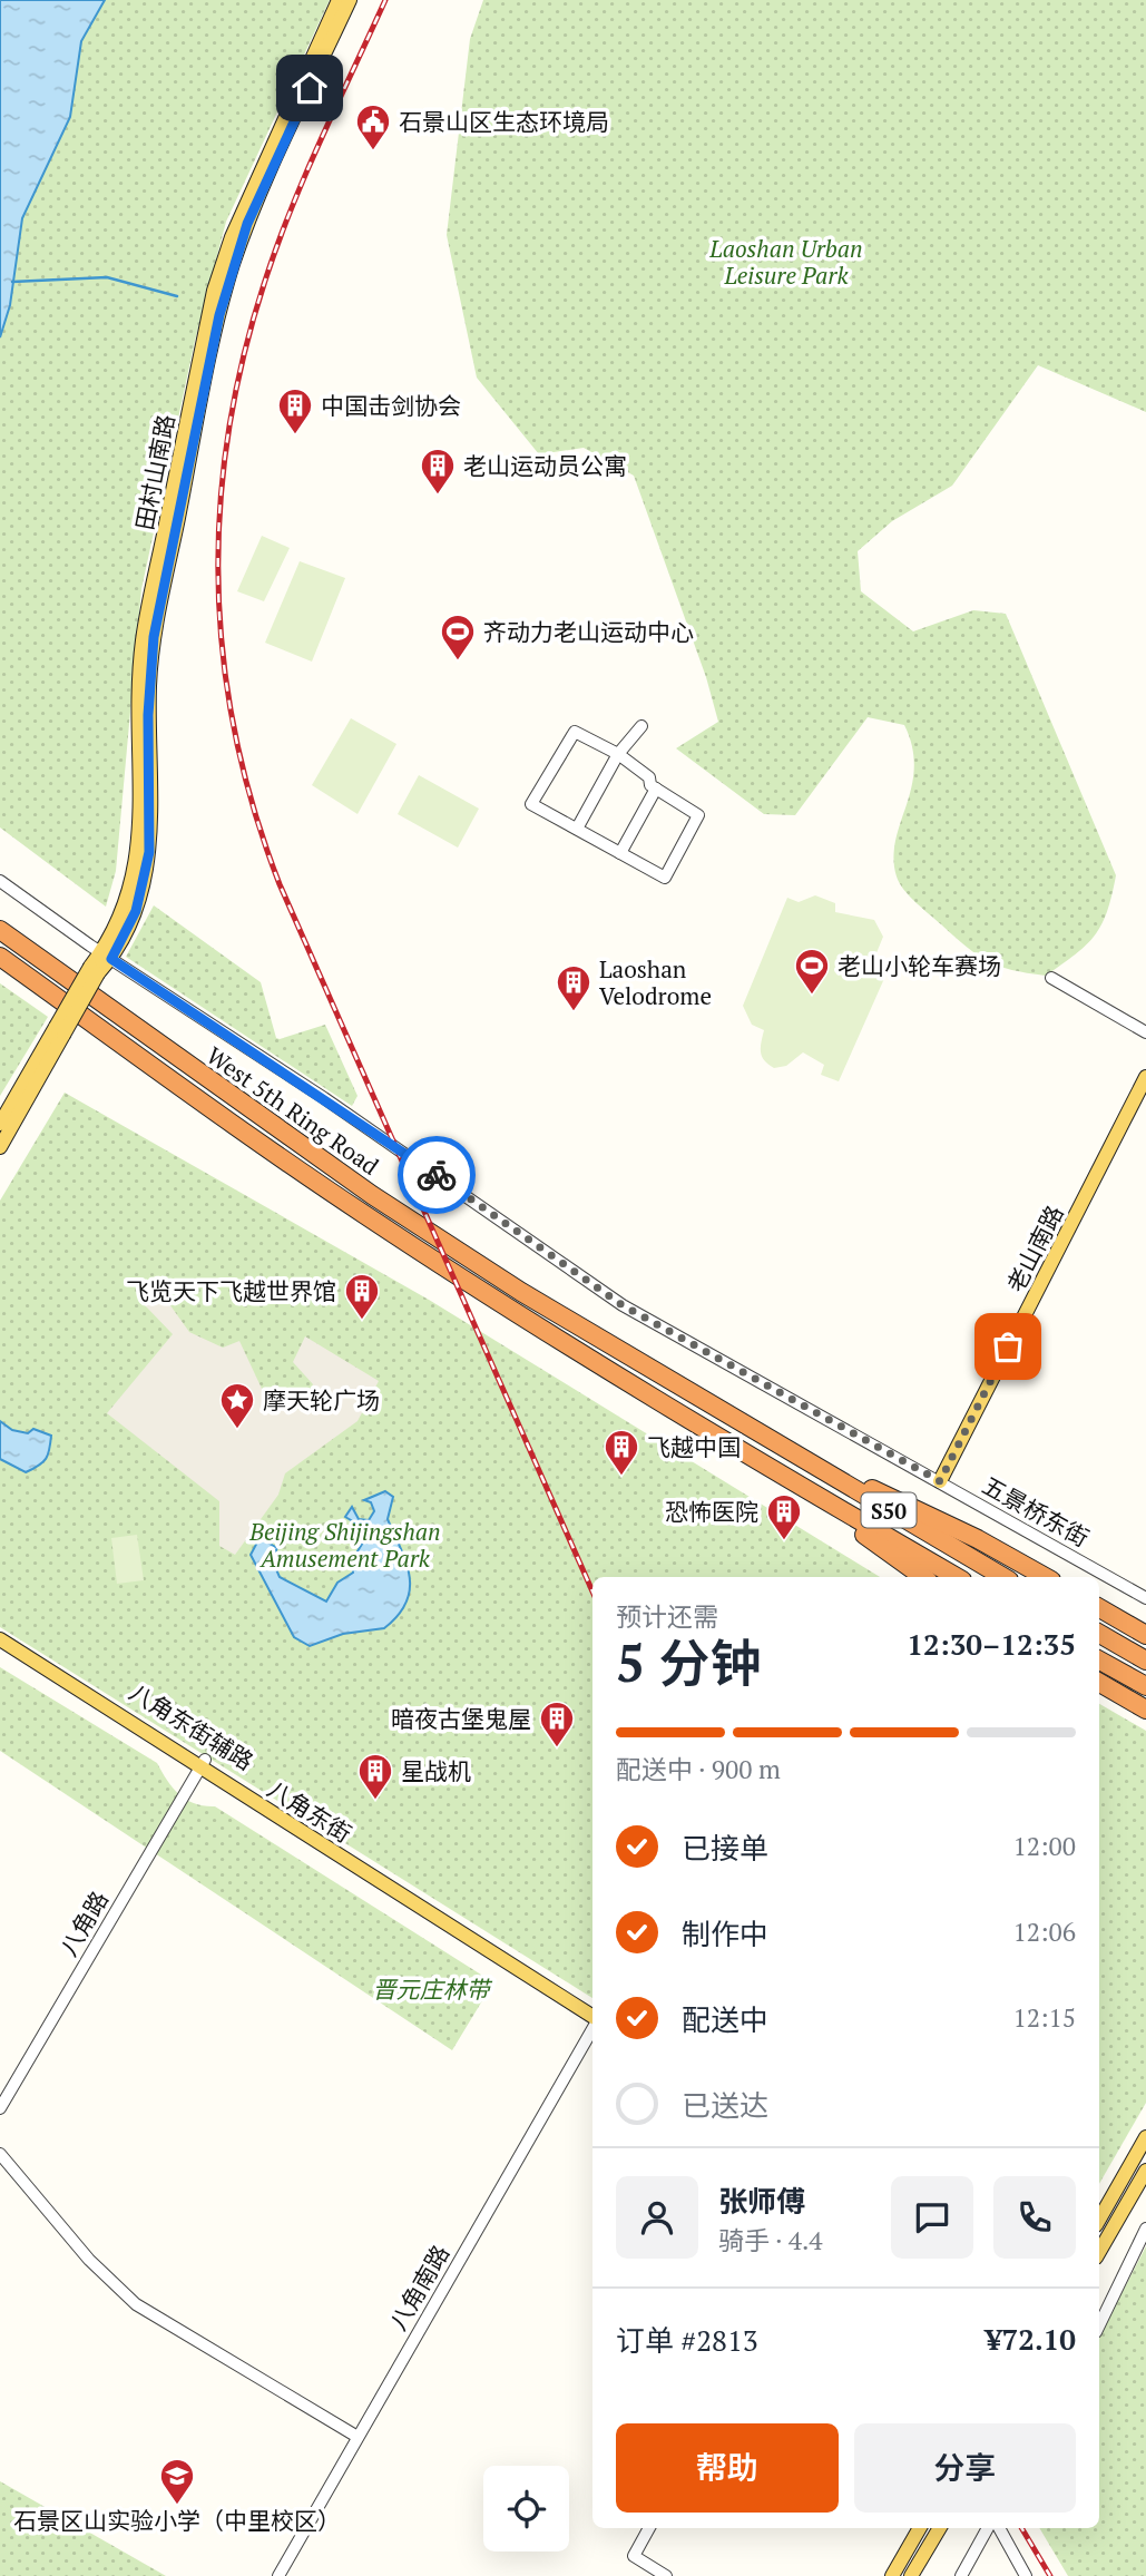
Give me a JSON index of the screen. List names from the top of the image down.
{
  "streets": {
    "highway": ["West 5th Ring Road", "S50"],
    "main road": [
      "田村山南路",
      "老山南路",
      "八角东街辅路",
      "八角东街"
    ],
    "street": ["五景桥东街", "八角路", "八角南路"]
  },
  "crossings": [
    ["田村山南路", "五景桥东街"],
    ["老山南路", "五景桥东街"],
    ["八角东街辅路", "八角东街"],
    ["八角东街辅路", "八角路"],
    ["八角东街", "八角路"]
  ],
  "parks": ["Laoshan Urban Leisure Park", "Beijing Shijingshan Amusement Park", "晋元庄林带"],
  "places": {
    "public building": ["石景山区生态环境局"],
    "building": [
      "中国击剑协会",
      "老山运动员公寓",
      "Laoshan Velodrome",
      "飞览天下飞越世界馆",
      "飞越中国",
      "恐怖医院",
      "暗夜古堡鬼屋",
      "星战机"
    ],
    "sports": ["齐动力老山运动中心", "老山小轮车赛场"],
    "place": ["摩天轮广场"],
    "school or university": ["石景区山实验小学（中里校区）"]
  },
  "page": {
    "heading": ["5 分钟", "预计还需", "12:30–12:35"],
    "panel": [
      "张师傅",
      "骑手 · 4.4",
      "订单 #2813",
      "¥72.10"
    ],
    "bar": "配送中 · 900 m",
    "list": [
      ["已接单", "12:00"],
      ["制作中", "12:06"],
      ["配送中", "12:15"],
      "已送达"
    ],
    "buttons": ["帮助", "分享"]
  }
}
